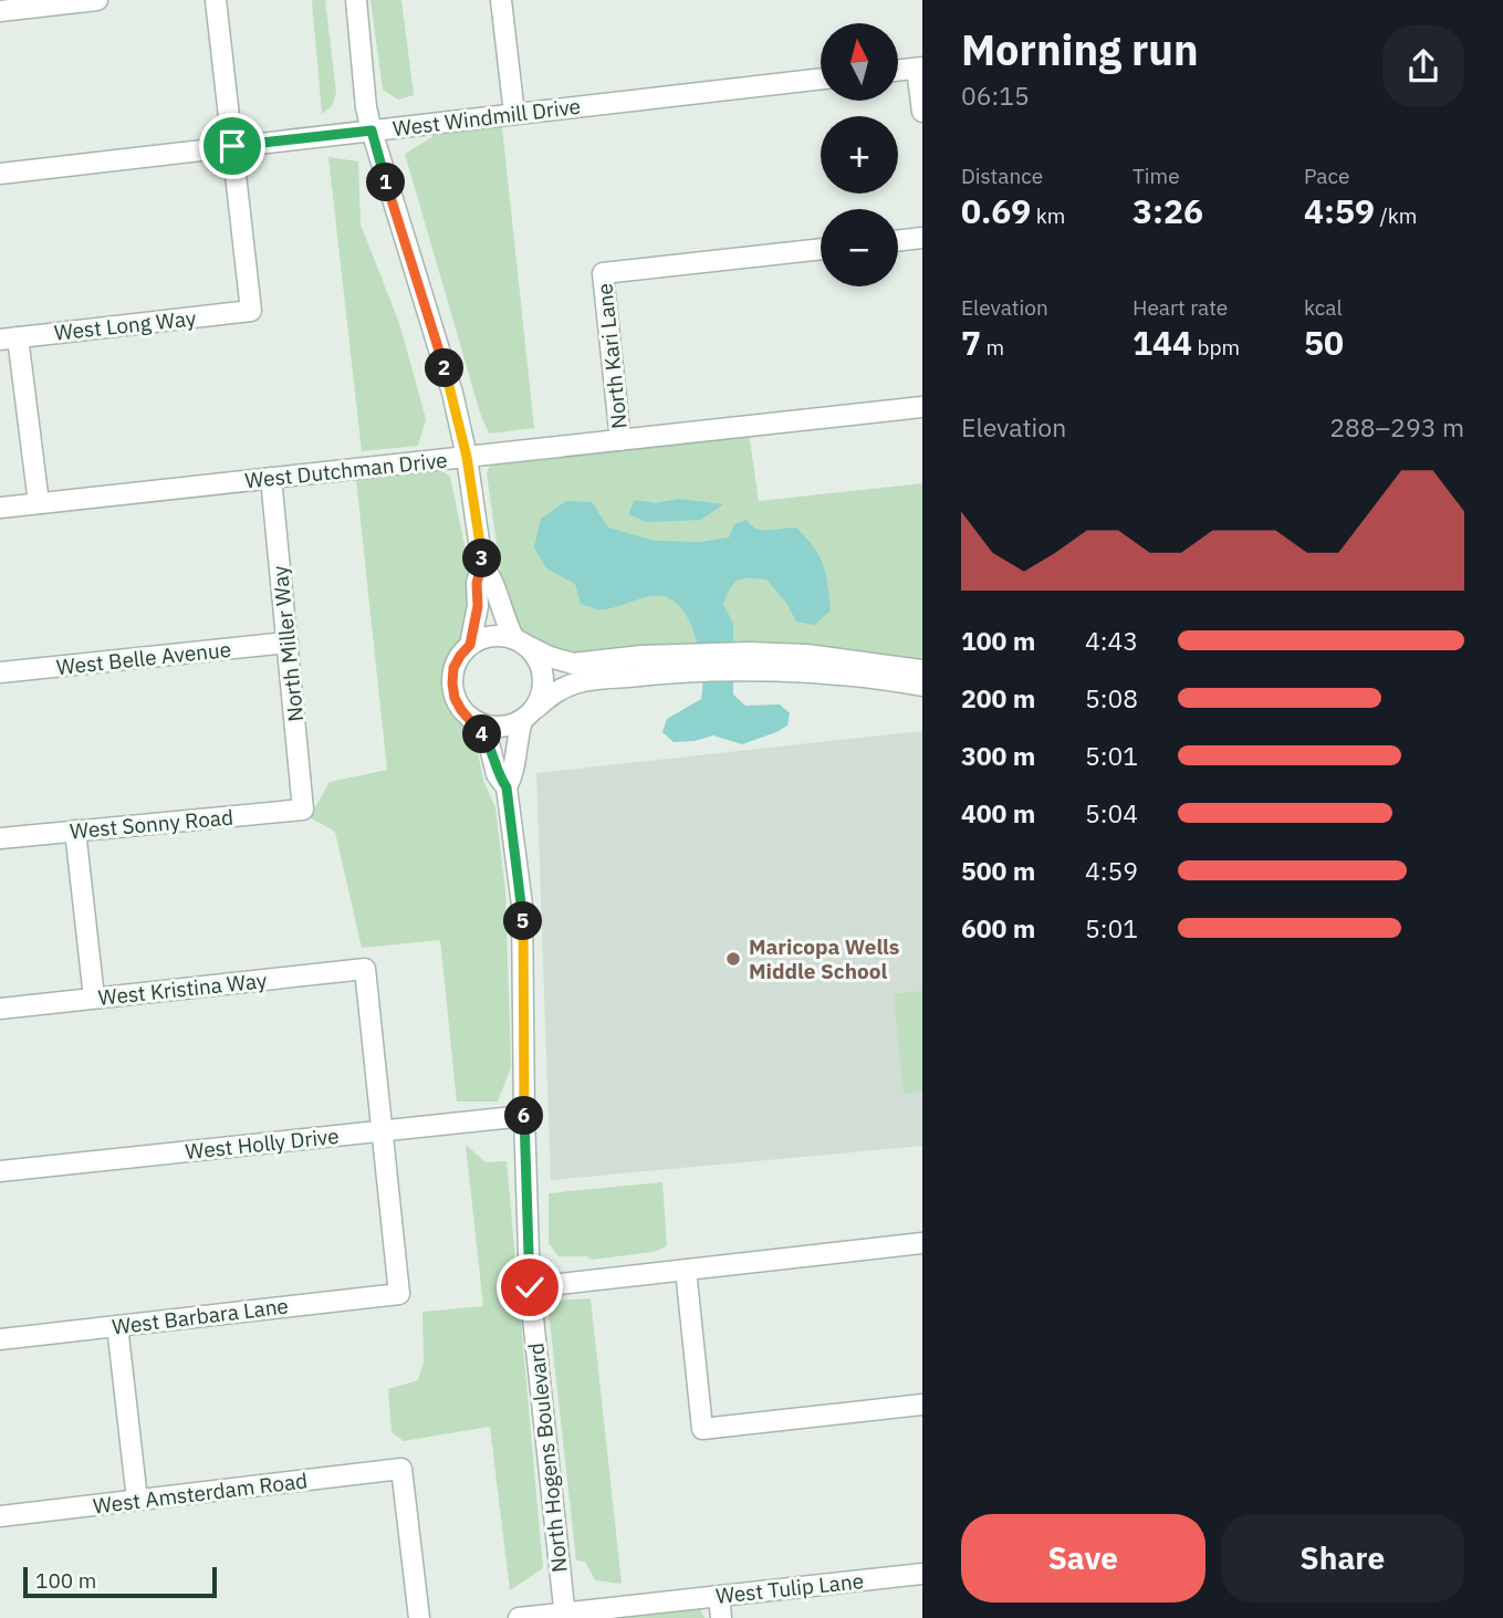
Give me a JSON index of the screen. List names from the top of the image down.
{
  "streets": {
    "street": [
      "West Windmill Drive",
      "West Long Way",
      "North Kari Lane",
      "West Dutchman Drive",
      "North Miller Way",
      "West Belle Avenue",
      "West Sonny Road",
      "West Kristina Way",
      "West Holly Drive",
      "West Barbara Lane",
      "North Hogens Boulevard",
      "West Amsterdam Road",
      "West Tulip Lane"
    ]
  },
  "crossings": [
    ["West Windmill Drive", "West Long Way"],
    ["North Kari Lane", "West Dutchman Drive"],
    ["West Dutchman Drive", "North Miller Way"],
    ["North Miller Way", "West Belle Avenue"],
    ["North Miller Way", "West Sonny Road"],
    ["West Kristina Way", "West Holly Drive"],
    ["West Kristina Way", "West Barbara Lane"],
    ["West Holly Drive", "West Barbara Lane"],
    ["West Holly Drive", "North Hogens Boulevard"],
    ["North Hogens Boulevard", "West Tulip Lane"]
  ],
  "places": ["Maricopa Wells Middle School"],
  "scale_bar": "100 m",
  "north": "top",
  "page": {
    "heading": ["Morning run", "06:15"],
    "map_buttons": ["+", "−"],
    "stats": [
      ["Distance", "0.69 km"],
      ["Time", "3:26"],
      ["Pace", "4:59 /km"],
      ["Elevation", "7 m"],
      ["Heart rate", "144 bpm"],
      ["kcal", "50"]
    ],
    "pins": [
      "1",
      "2",
      "3",
      "4",
      "5",
      "6"
    ],
    "chart": ["Elevation", "288–293 m"],
    "list": [
      {
        "name": "100 m",
        "note": "4:43"
      },
      {
        "name": "200 m",
        "note": "5:08"
      },
      {
        "name": "300 m",
        "note": "5:01"
      },
      {
        "name": "400 m",
        "note": "5:04"
      },
      {
        "name": "500 m",
        "note": "4:59"
      },
      {
        "name": "600 m",
        "note": "5:01"
      }
    ],
    "buttons": ["Save", "Share"],
    "scale": "100 m"
  }
}
